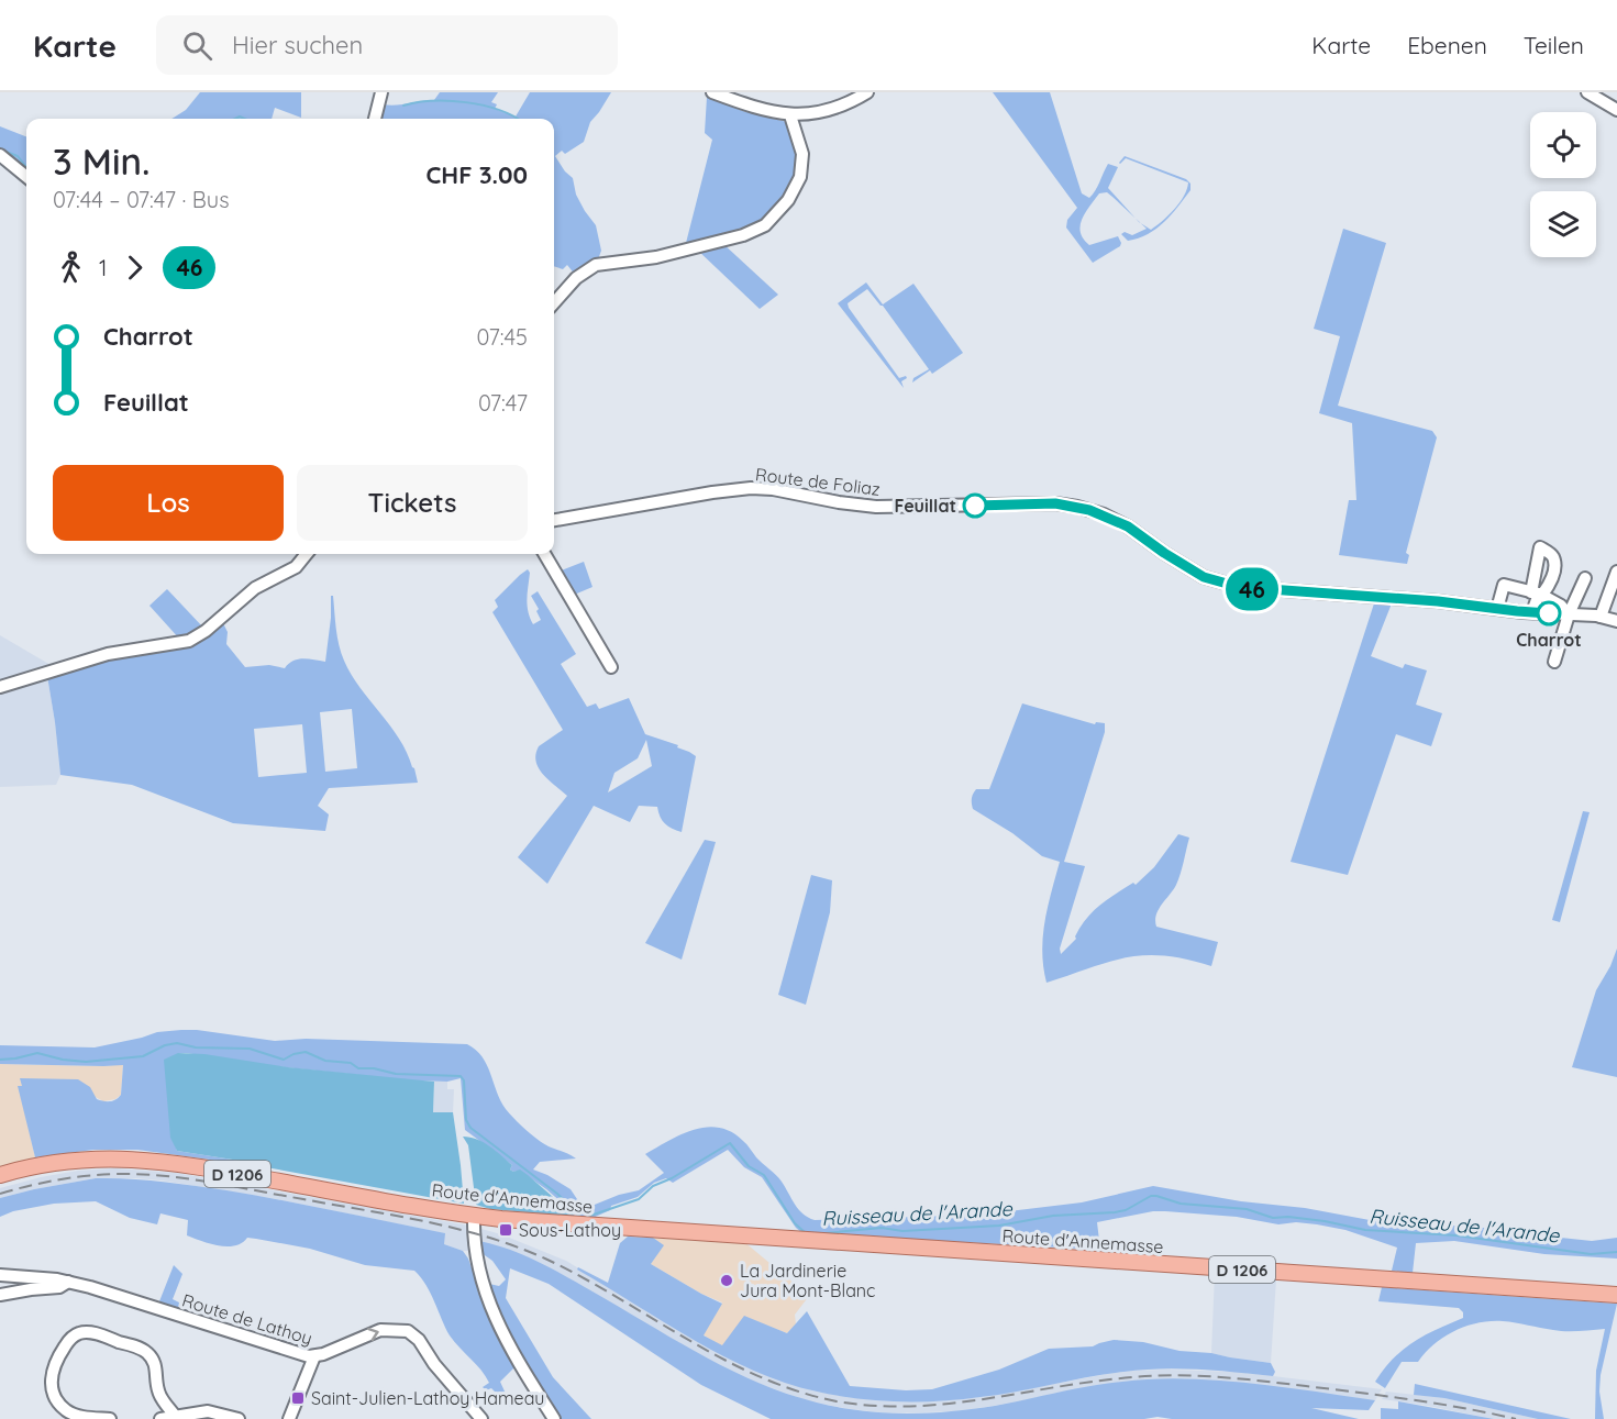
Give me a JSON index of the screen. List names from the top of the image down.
{
  "streets": {
    "main road": ["D 1206", "Route d'Annemasse"],
    "street": ["Route de Foliaz", "Route de Lathoy"]
  },
  "water": ["Ruisseau de l'Arande"],
  "places": {
    "other": ["Feuillat", "Charrot", "La Jardinerie Jura Mont-Blanc"],
    "transit": ["Sous-Lathoy", "Saint-Julien-Lathoy Hameau"]
  },
  "lines": ["bus line 46"],
  "page": {
    "header": "Karte",
    "search": "Hier suchen",
    "nav": ["Karte", "Ebenen", "Teilen"],
    "on_map": "46",
    "heading": ["3 Min.", "07:44 – 07:47 · Bus", "CHF 3.00"],
    "legs": ["1", "46"],
    "list": [
      {
        "name": "Charrot",
        "value": "07:45"
      },
      {
        "name": "Feuillat",
        "value": "07:47"
      }
    ],
    "buttons": ["Los", "Tickets"]
  }
}
